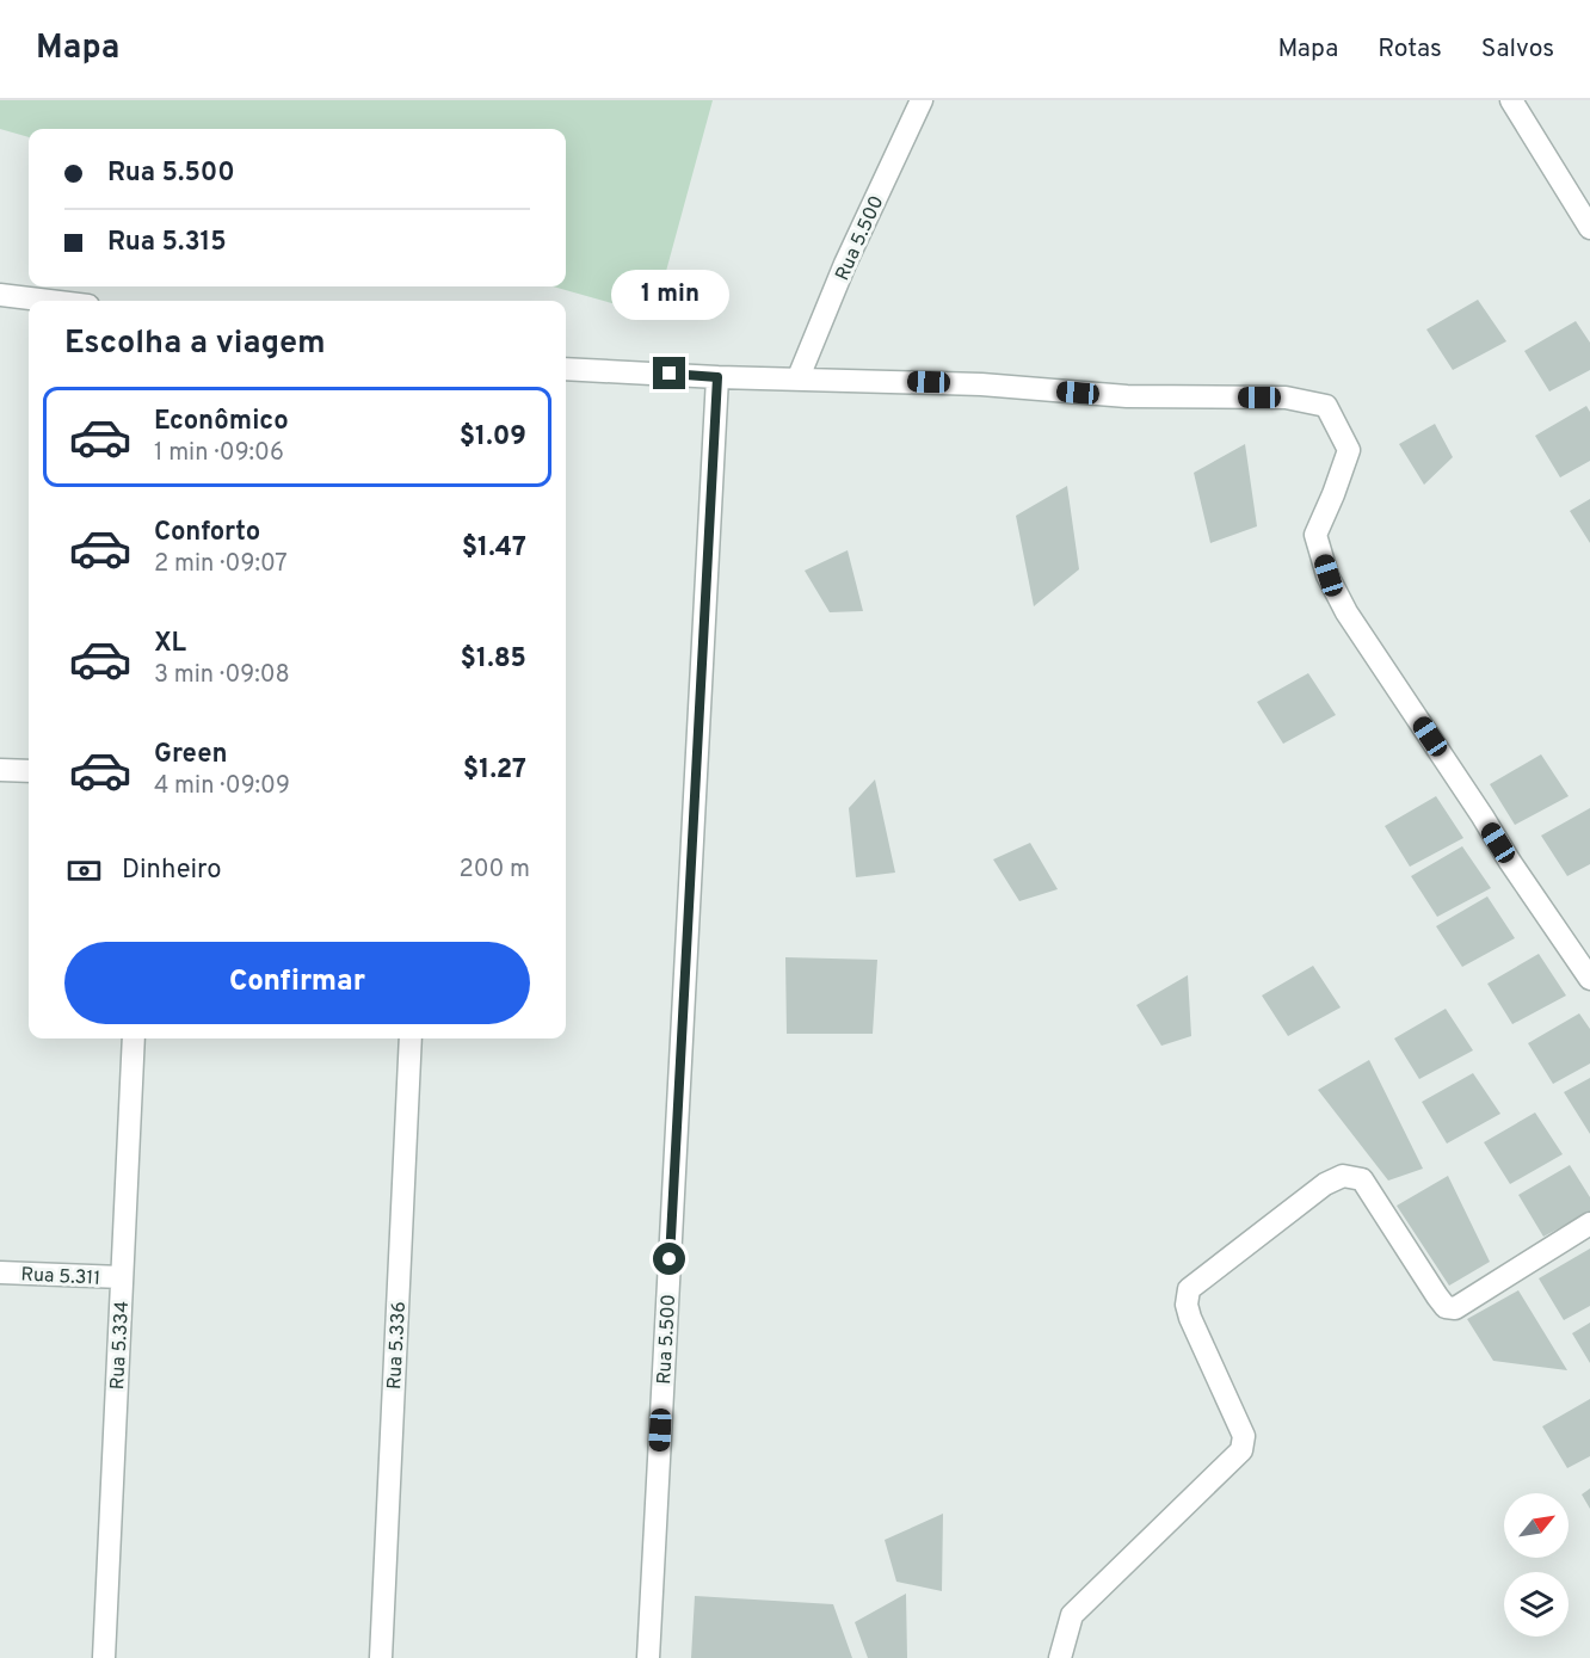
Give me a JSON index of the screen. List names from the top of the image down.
{
  "streets": {
    "street": [
      "Rua 5.500",
      "Rua 5.311",
      "Rua 5.334",
      "Rua 5.336"
    ]
  },
  "crossings": [
    ["Rua 5.311", "Rua 5.334"]
  ],
  "north": "top right",
  "page": {
    "header": "Mapa",
    "nav": ["Mapa", "Rotas", "Salvos"],
    "banner": ["Rua 5.500", "Rua 5.315"],
    "bubble": "1 min",
    "heading": "Escolha a viagem",
    "list": [
      {
        "name": "Econômico",
        "note": "1 min · 09:06",
        "value": "$1.09"
      },
      {
        "name": "Conforto",
        "note": "2 min · 09:07",
        "value": "$1.47"
      },
      {
        "name": "XL",
        "note": "3 min · 09:08",
        "value": "$1.85"
      },
      {
        "name": "Green",
        "note": "4 min · 09:09",
        "value": "$1.27"
      }
    ],
    "pay": ["Dinheiro", "200 m"],
    "buttons": "Confirmar"
  }
}
